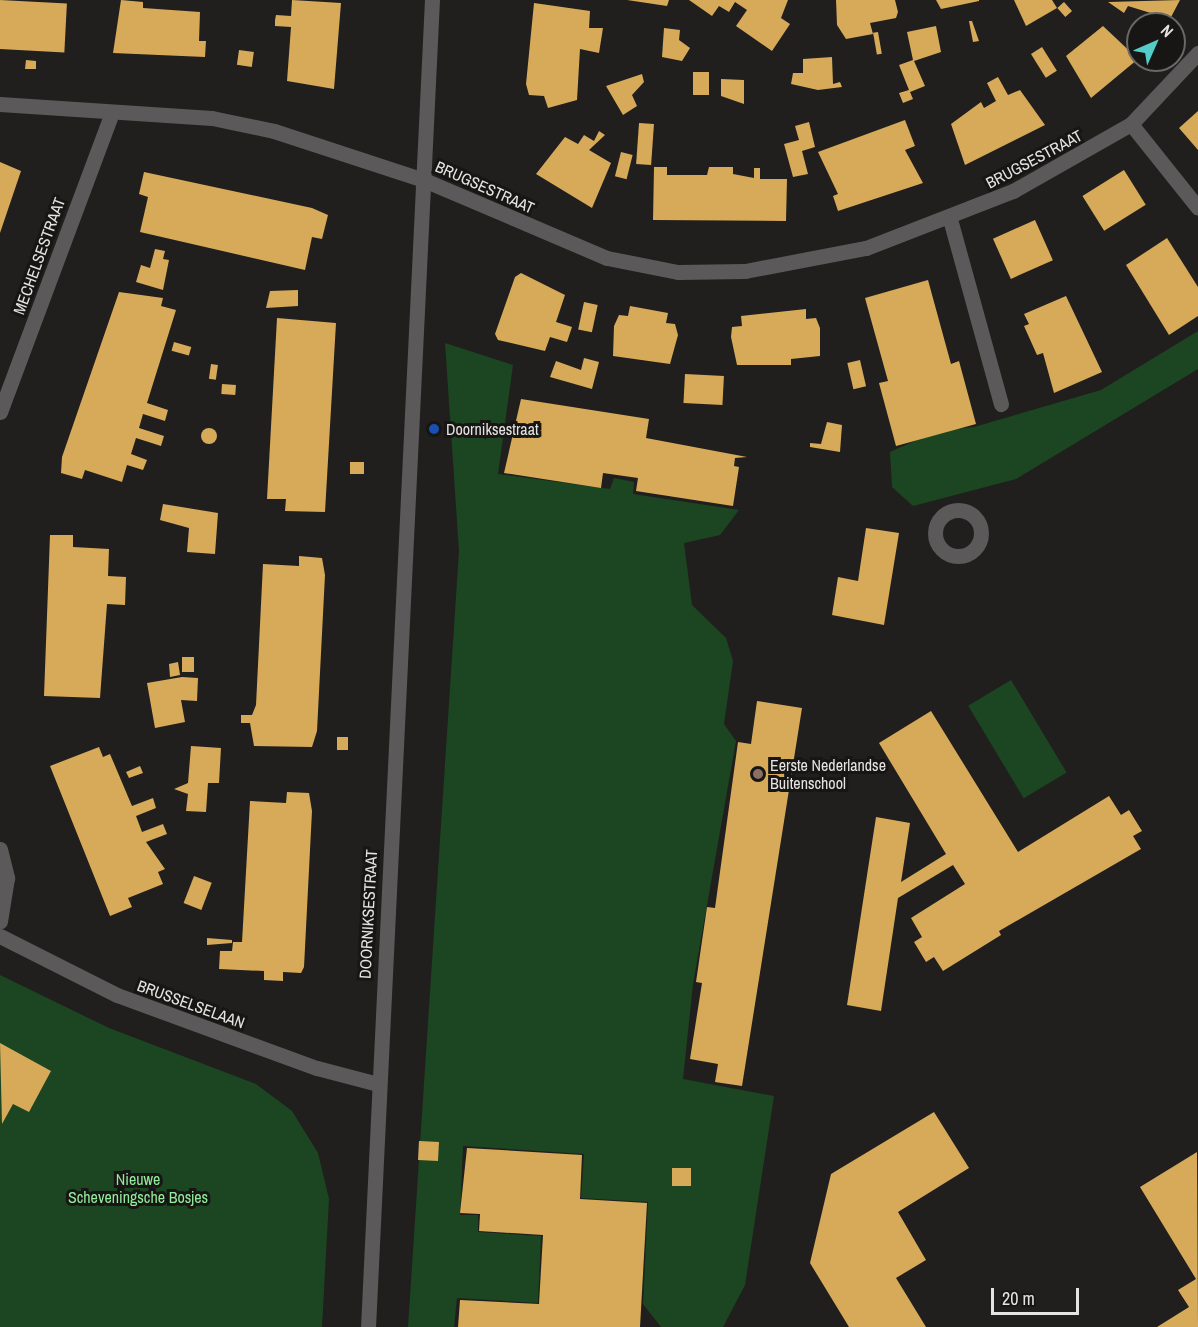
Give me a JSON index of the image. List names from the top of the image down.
{
  "streets": {
    "street": [
      "BRUGSESTRAAT",
      "MECHELSESTRAAT",
      "DOORNIKSESTRAAT",
      "BRUSSELSELAAN"
    ]
  },
  "crossings": [
    ["BRUGSESTRAAT", "MECHELSESTRAAT"],
    ["BRUGSESTRAAT", "DOORNIKSESTRAAT"],
    ["DOORNIKSESTRAAT", "BRUSSELSELAAN"]
  ],
  "parks": ["Nieuwe Scheveningsche Bosjes"],
  "places": ["Doorniksestraat", "Eerste Nederlandse Buitenschool"],
  "scale_bar": "20 m",
  "north": "top right"
}
